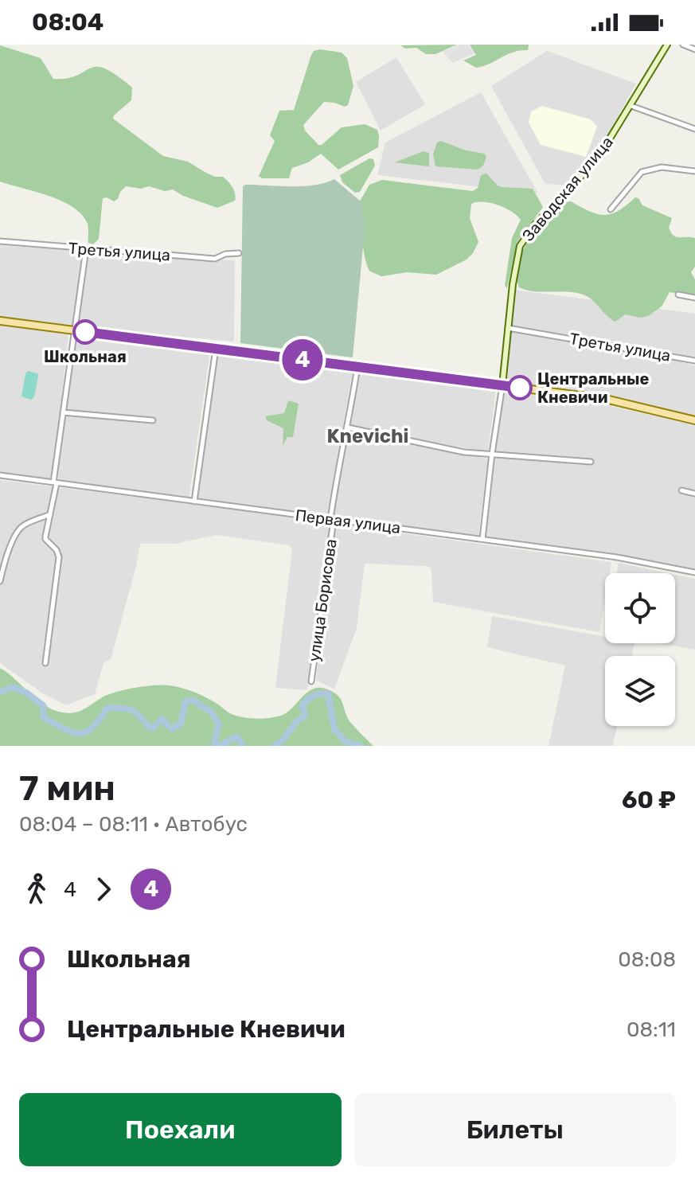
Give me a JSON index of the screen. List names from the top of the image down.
{
  "streets": {
    "street": [
      "Заводская улица",
      "Третья улица",
      "Первая улица",
      "улица Борисова"
    ]
  },
  "crossings": [
    ["Заводская улица", "Третья улица"],
    ["Первая улица", "улица Борисова"]
  ],
  "districts": ["Knevichi"],
  "places": ["Школьная", "Центральные Кневичи"],
  "lines": ["bus line 4"],
  "page": {
    "status": "08:04",
    "on_map": "4",
    "heading": ["7 мин", "08:04 – 08:11 · Автобус", "60 ₽"],
    "legs": ["4", "4"],
    "list": [
      {
        "name": "Школьная",
        "value": "08:08"
      },
      {
        "name": "Центральные Кневичи",
        "value": "08:11"
      }
    ],
    "buttons": ["Поехали", "Билеты"]
  }
}
